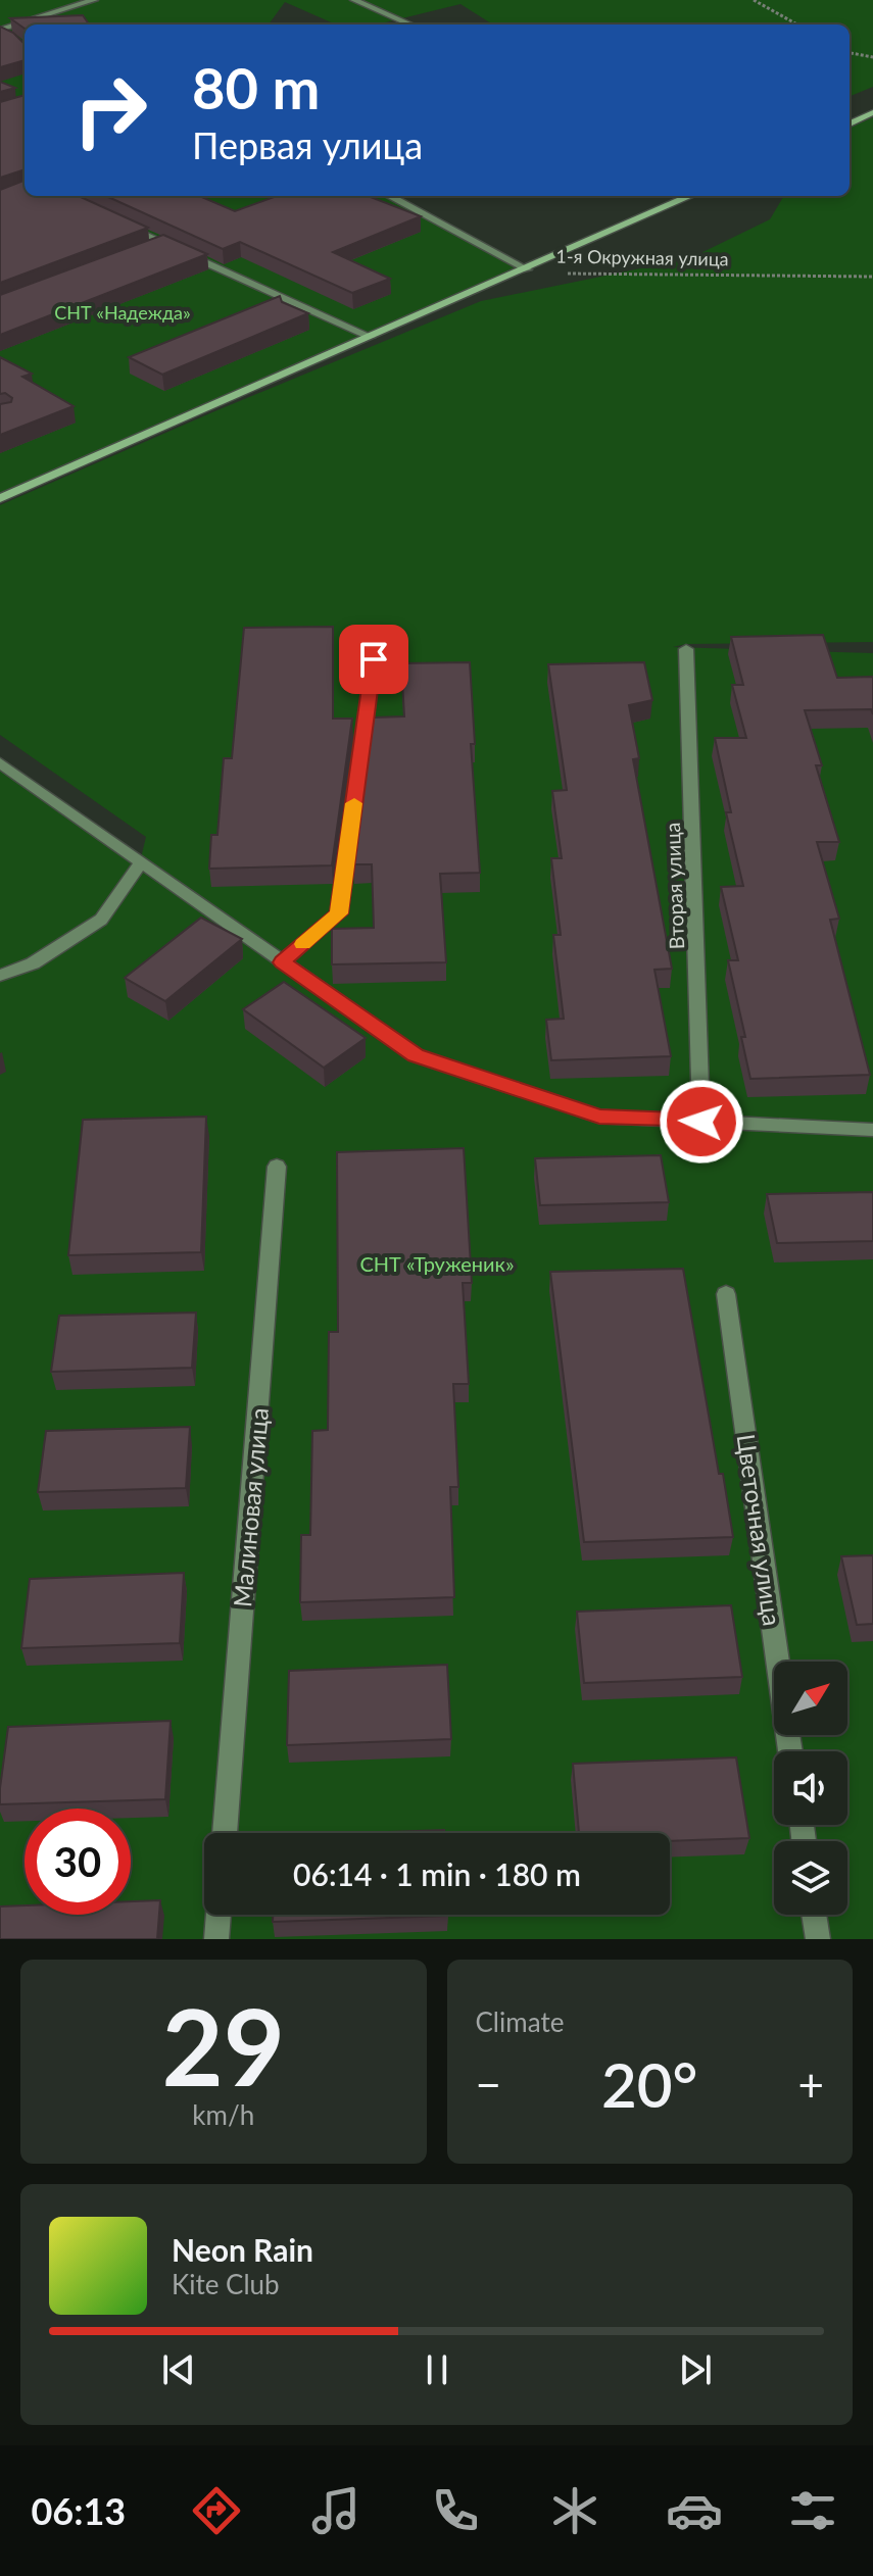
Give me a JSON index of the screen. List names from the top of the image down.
{
  "streets": {
    "street": [
      "1-я Окружная улица",
      "Вторая улица",
      "Малиновая улица",
      "Цветочная улица"
    ]
  },
  "parks": ["СНТ «Надежда»", "СНТ «Труженик»"],
  "north": "top right",
  "page": {
    "turn": ["80 m", "Первая улица"],
    "limit": "30",
    "trip": "06:14 · 1 min · 180 m",
    "tile": [
      ["29", "km/h"],
      "Climate"
    ],
    "heat": ["−", "20°", "+"],
    "song": ["Neon Rain", "Kite Club"],
    "tabs": "06:13"
  }
}
